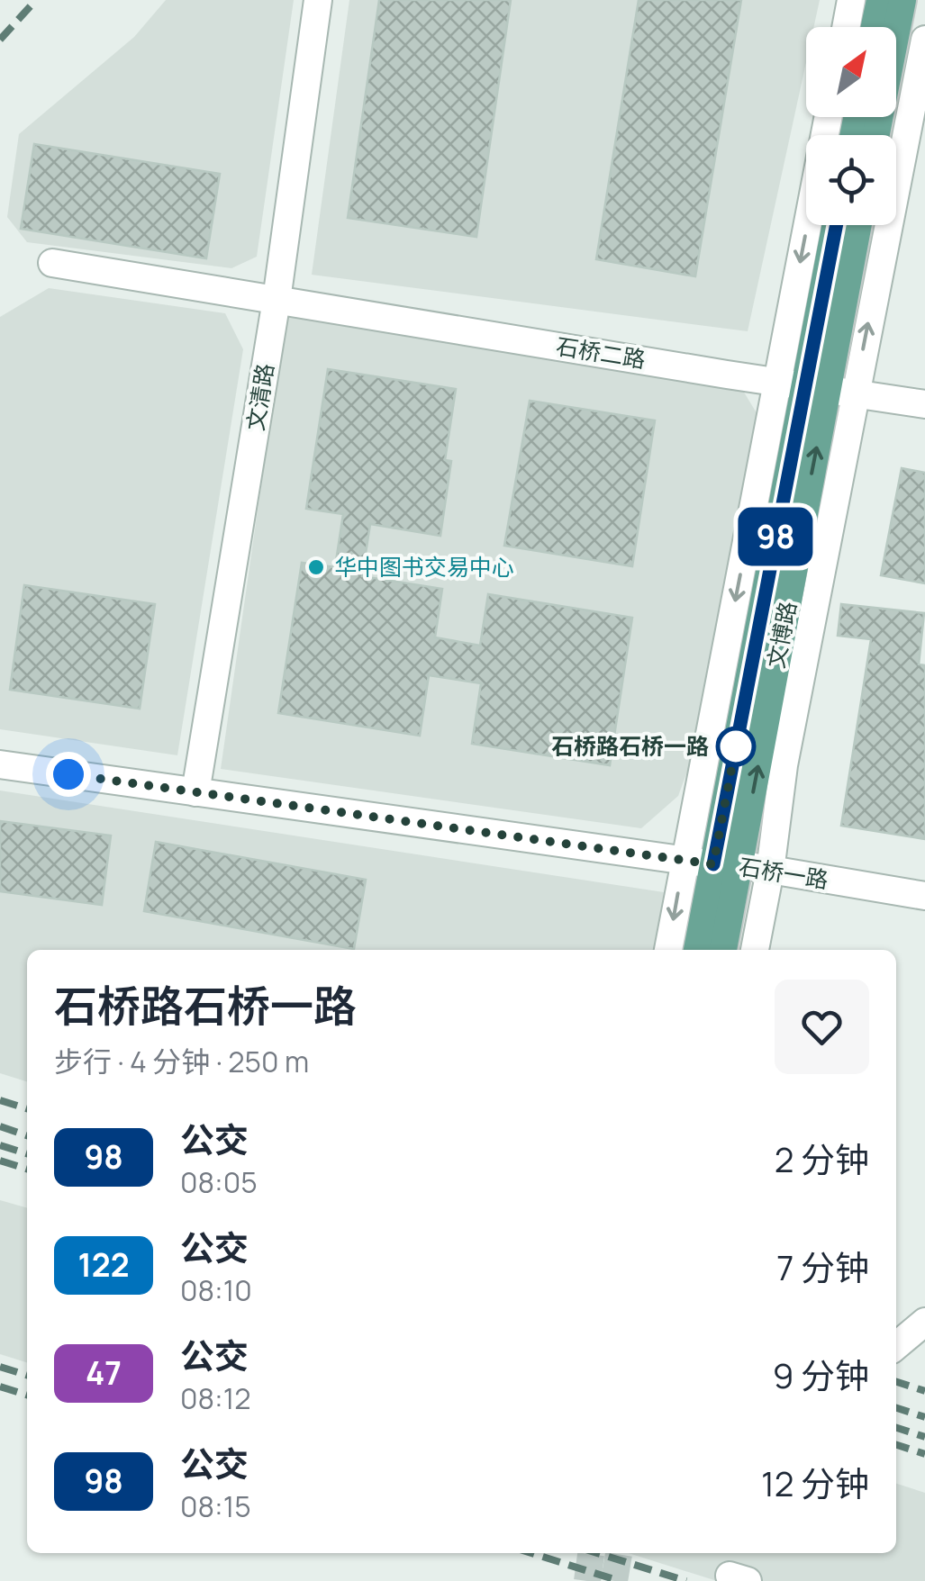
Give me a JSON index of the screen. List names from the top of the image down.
{
  "streets": {
    "main road": ["文博路"],
    "street": ["石桥二路", "文清路", "石桥一路"]
  },
  "crossings": [
    ["石桥二路", "文清路"],
    ["石桥二路", "文博路"],
    ["文清路", "石桥一路"],
    ["文博路", "石桥一路"]
  ],
  "places": ["华中图书交易中心", "石桥路石桥一路"],
  "lines": ["bus line 98"],
  "north": "top right",
  "page": {
    "on_map": "98",
    "heading": ["石桥路石桥一路", "步行 · 4 分钟 · 250 m"],
    "list": [
      {
        "mark": "98",
        "name": "公交",
        "note": "08:05",
        "value": "2 分钟"
      },
      {
        "mark": "122",
        "name": "公交",
        "note": "08:10",
        "value": "7 分钟"
      },
      {
        "mark": "47",
        "name": "公交",
        "note": "08:12",
        "value": "9 分钟"
      },
      {
        "mark": "98",
        "name": "公交",
        "note": "08:15",
        "value": "12 分钟"
      }
    ]
  }
}
